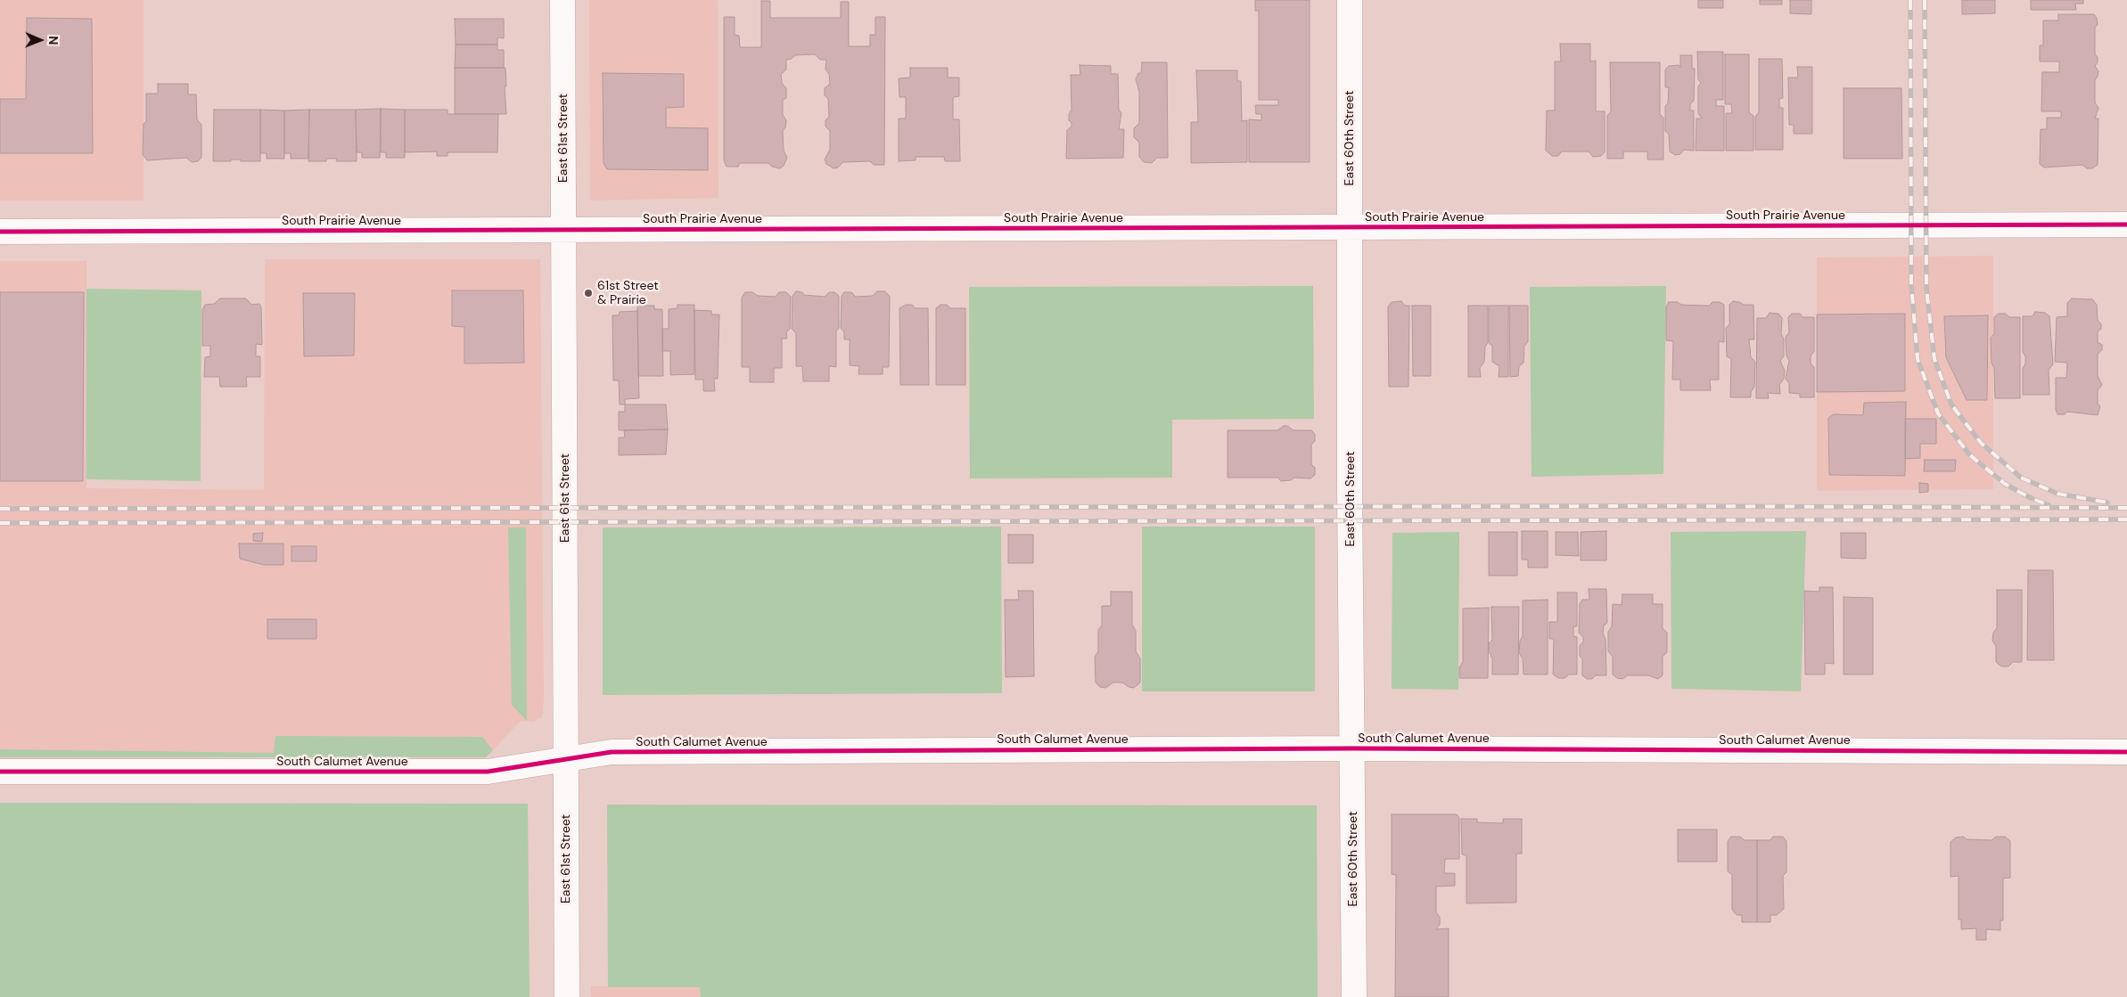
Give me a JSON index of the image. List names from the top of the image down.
{
  "streets": {
    "street": [
      "East 61st Street",
      "East 60th Street",
      "South Prairie Avenue",
      "South Calumet Avenue"
    ]
  },
  "crossings": [
    ["East 61st Street", "South Prairie Avenue"],
    ["East 61st Street", "South Calumet Avenue"],
    ["East 60th Street", "South Prairie Avenue"],
    ["East 60th Street", "South Calumet Avenue"]
  ],
  "places": ["61st Street & Prairie"],
  "north": "right"
}
